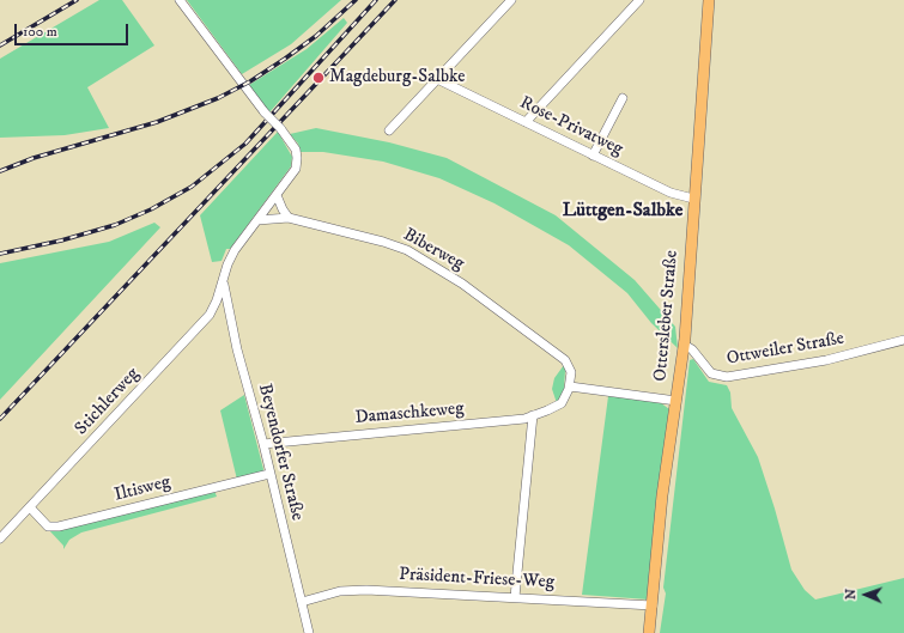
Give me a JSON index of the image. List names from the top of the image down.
{
  "streets": {
    "main road": ["Ottersleber Straße"],
    "street": [
      "Rose-Privatweg",
      "Biberweg",
      "Ottweiler Straße",
      "Stichlerweg",
      "Damaschkeweg",
      "Beyendorfer Straße",
      "Iltisweg",
      "Präsident-Friese-Weg"
    ]
  },
  "crossings": [
    ["Rose-Privatweg", "Ottersleber Straße"],
    ["Biberweg", "Stichlerweg"],
    ["Biberweg", "Damaschkeweg"],
    ["Ottersleber Straße", "Ottweiler Straße"],
    ["Ottersleber Straße", "Präsident-Friese-Weg"],
    ["Stichlerweg", "Beyendorfer Straße"],
    ["Stichlerweg", "Iltisweg"],
    ["Damaschkeweg", "Beyendorfer Straße"],
    ["Beyendorfer Straße", "Iltisweg"],
    ["Beyendorfer Straße", "Präsident-Friese-Weg"]
  ],
  "districts": ["Lüttgen-Salbke"],
  "places": ["Magdeburg-Salbke"],
  "scale_bar": "100 m",
  "north": "left"
}
